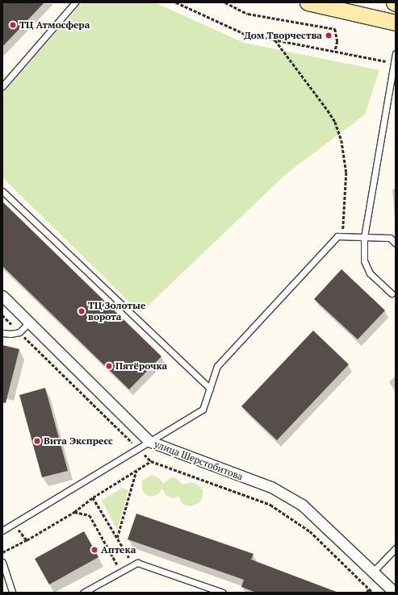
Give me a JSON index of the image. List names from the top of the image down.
{
  "streets": {
    "street": ["улица Шерстобитова"]
  },
  "places": [
    "ТЦ Атмосфера",
    "Дом Творчества",
    "ТЦ Золотые ворота",
    "Пятёрочка",
    "Вита Экспресс",
    "Аптека"
  ]
}
